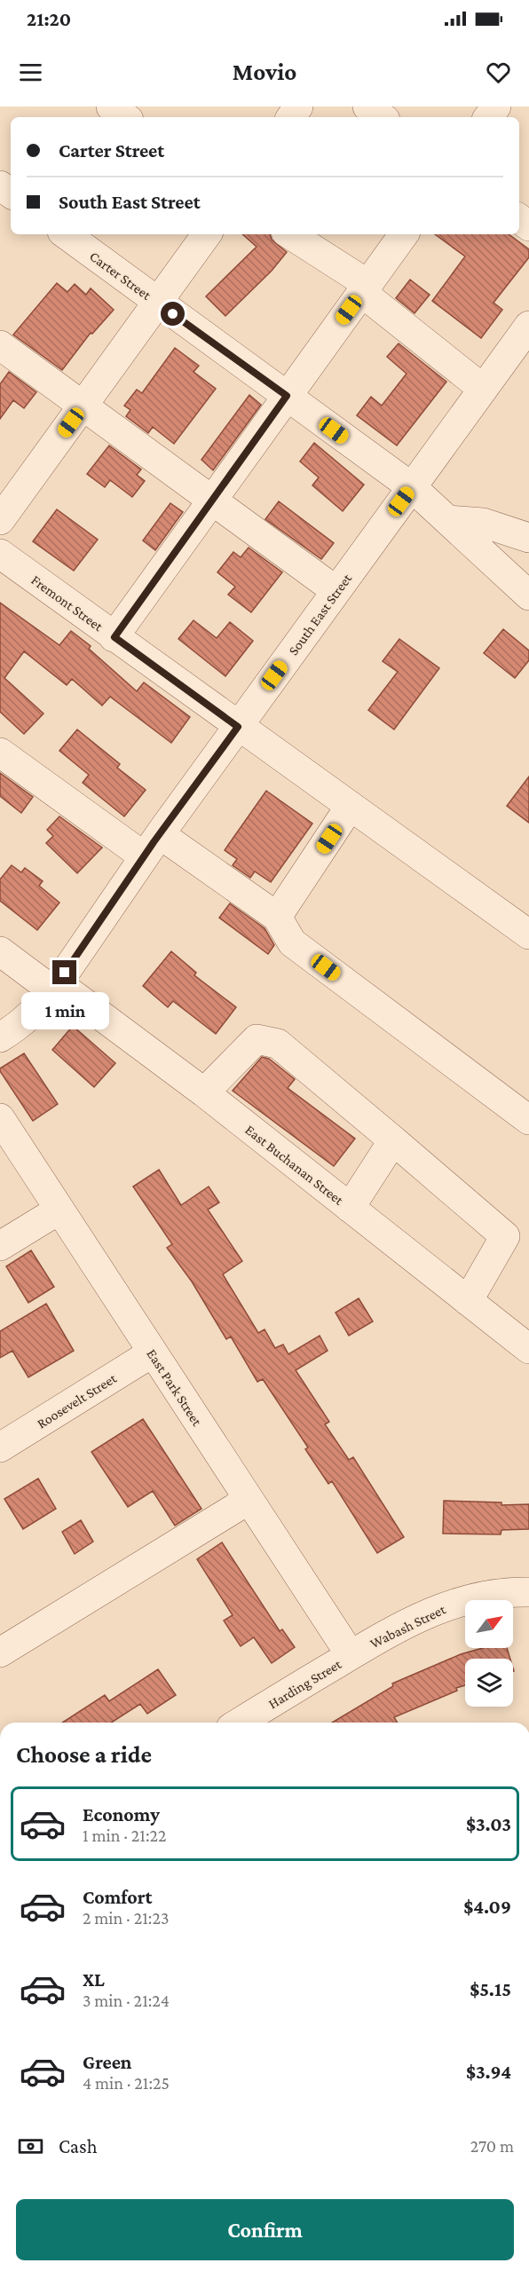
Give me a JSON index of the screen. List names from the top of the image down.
{
  "streets": {
    "street": [
      "Carter Street",
      "Fremont Street",
      "South East Street",
      "East Buchanan Street",
      "East Park Street",
      "Roosevelt Street",
      "Wabash Street",
      "Harding Street"
    ]
  },
  "crossings": [
    ["Carter Street", "South East Street"],
    ["Fremont Street", "South East Street"],
    ["South East Street", "East Buchanan Street"],
    ["East Park Street", "Roosevelt Street"],
    ["East Park Street", "Wabash Street"],
    ["East Park Street", "Harding Street"],
    ["Wabash Street", "Harding Street"]
  ],
  "north": "top right",
  "page": {
    "status": "21:20",
    "header": "Movio",
    "banner": ["Carter Street", "South East Street"],
    "bubble": "1 min",
    "heading": "Choose a ride",
    "list": [
      {
        "name": "Economy",
        "note": "1 min · 21:22",
        "value": "$3.03"
      },
      {
        "name": "Comfort",
        "note": "2 min · 21:23",
        "value": "$4.09"
      },
      {
        "name": "XL",
        "note": "3 min · 21:24",
        "value": "$5.15"
      },
      {
        "name": "Green",
        "note": "4 min · 21:25",
        "value": "$3.94"
      }
    ],
    "pay": ["Cash", "270 m"],
    "buttons": "Confirm"
  }
}
